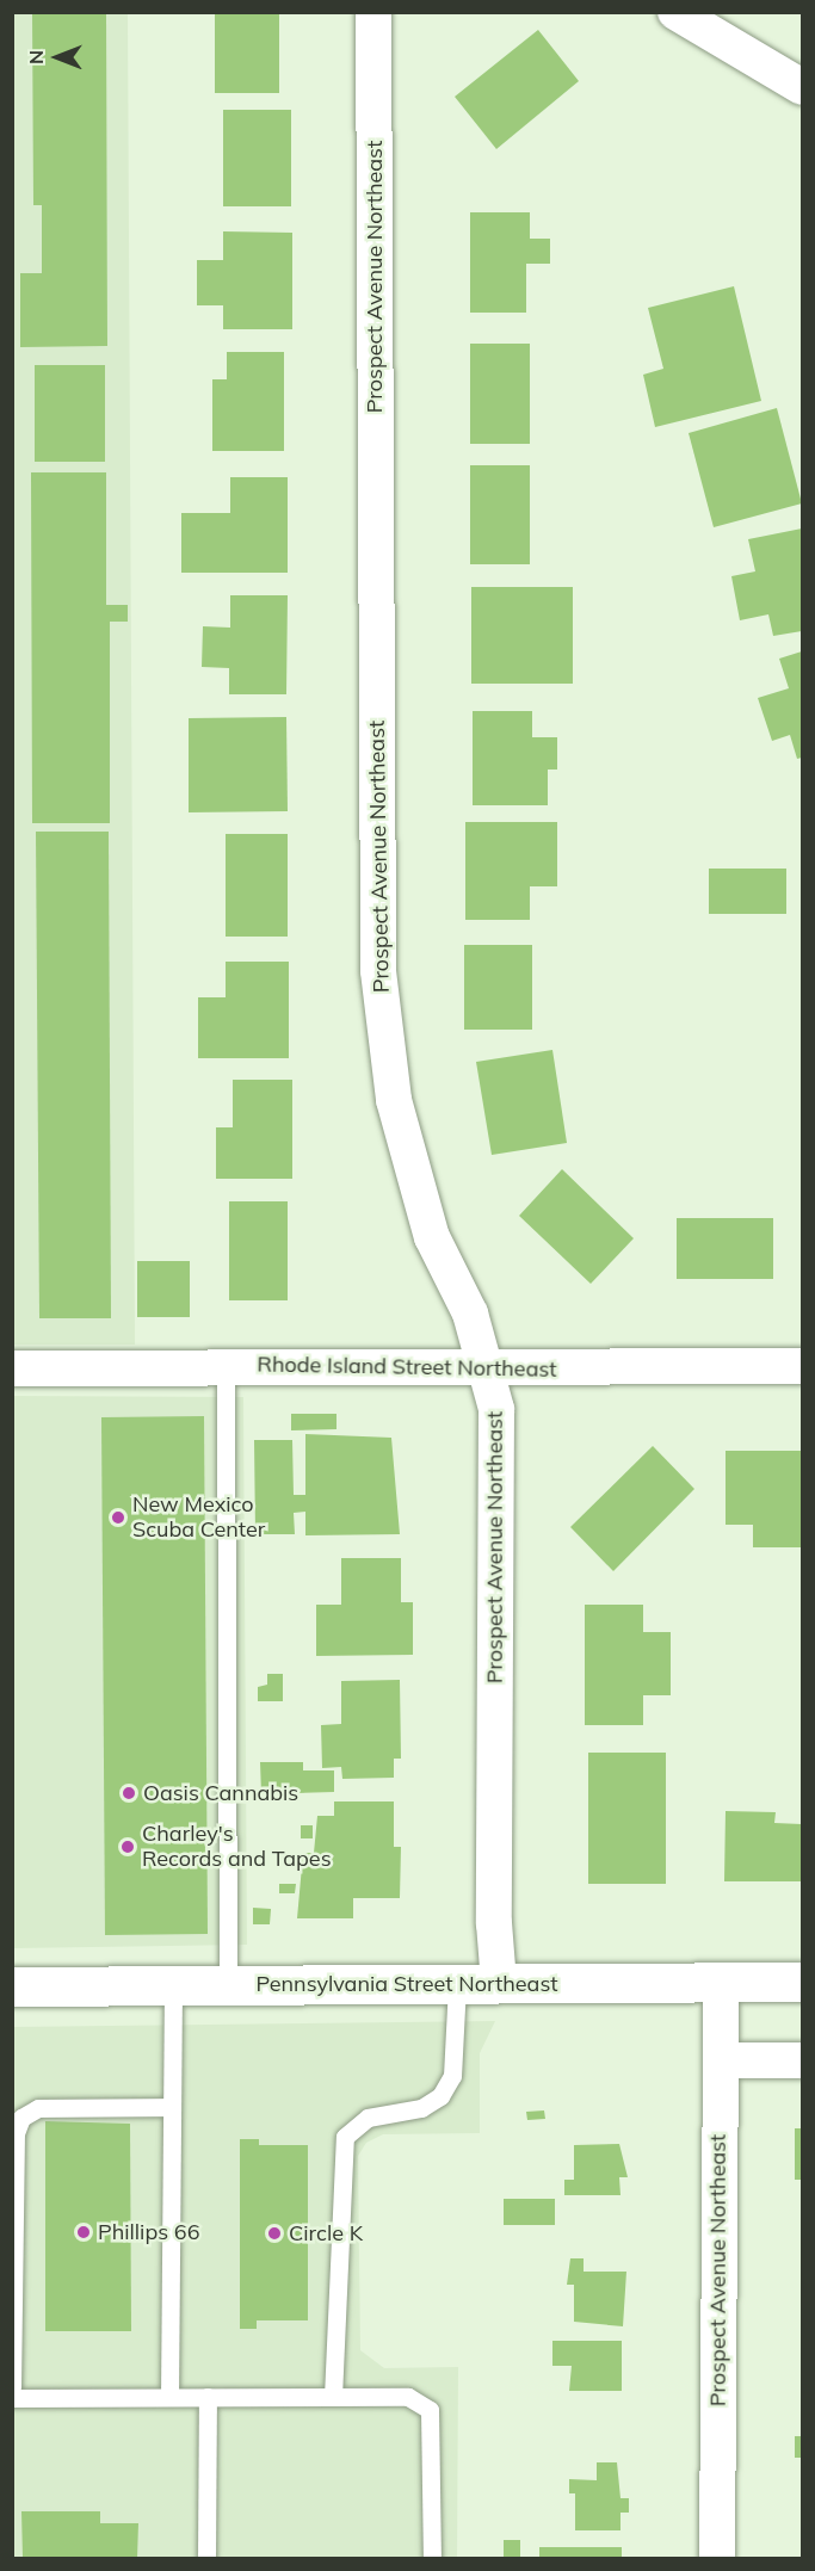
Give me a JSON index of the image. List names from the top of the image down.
{
  "streets": {
    "street": ["Prospect Avenue Northeast", "Rhode Island Street Northeast", "Pennsylvania Street Northeast"]
  },
  "crossings": [
    ["Prospect Avenue Northeast", "Rhode Island Street Northeast"],
    ["Prospect Avenue Northeast", "Pennsylvania Street Northeast"]
  ],
  "places": [
    "New Mexico Scuba Center",
    "Oasis Cannabis",
    "Charley's Records and Tapes",
    "Phillips 66",
    "Circle K"
  ],
  "north": "left"
}
